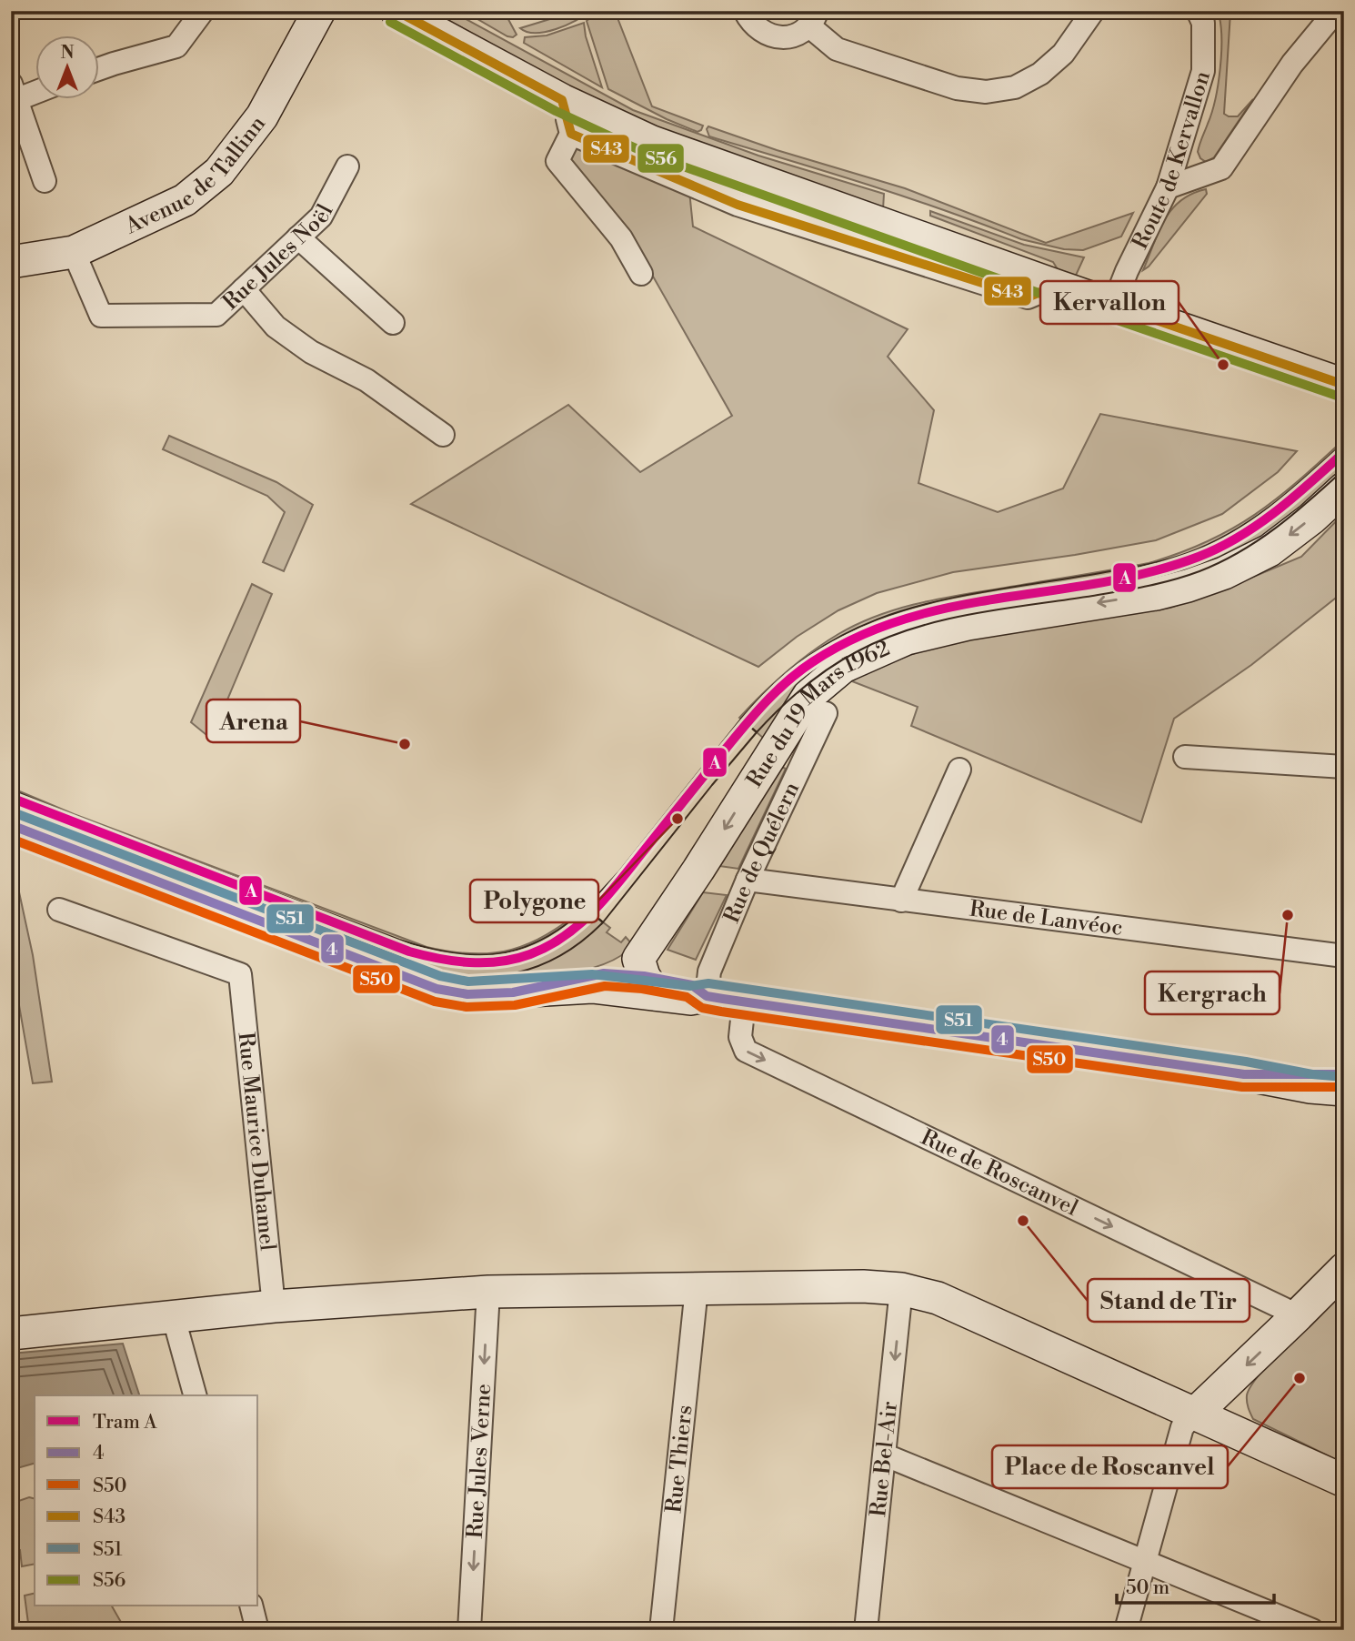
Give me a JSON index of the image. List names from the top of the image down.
{
  "streets": {
    "street": [
      "Route de Kervallon",
      "Avenue de Tallinn",
      "Rue Jules Noël",
      "Rue du 19 Mars 1962",
      "Rue de Quélern",
      "Rue de Lanvéoc",
      "Rue Maurice Duhamel",
      "Rue de Roscanvel",
      "Rue Thiers",
      "Rue Bel-Air",
      "Rue Jules Verne"
    ]
  },
  "crossings": [
    ["Avenue de Tallinn", "Rue Jules Noël"],
    ["Rue de Quélern", "Rue de Lanvéoc"]
  ],
  "one_way": ["Rue du 19 Mars 1962", "Rue Bel-Air", "Rue Jules Verne"],
  "places": [
    "Kervallon",
    "Arena",
    "Polygone",
    "Kergrach",
    "Stand de Tir",
    "Place de Roscanvel"
  ],
  "lines": [
    "transit line S43",
    "transit line S56",
    "tram line A",
    "transit line S51",
    "transit line 4",
    "transit line S50"
  ],
  "legend": [
    "Tram A",
    "4",
    "S50",
    "S43",
    "S51",
    "S56"
  ],
  "scale_bar": "50 m",
  "north": "top"
}
